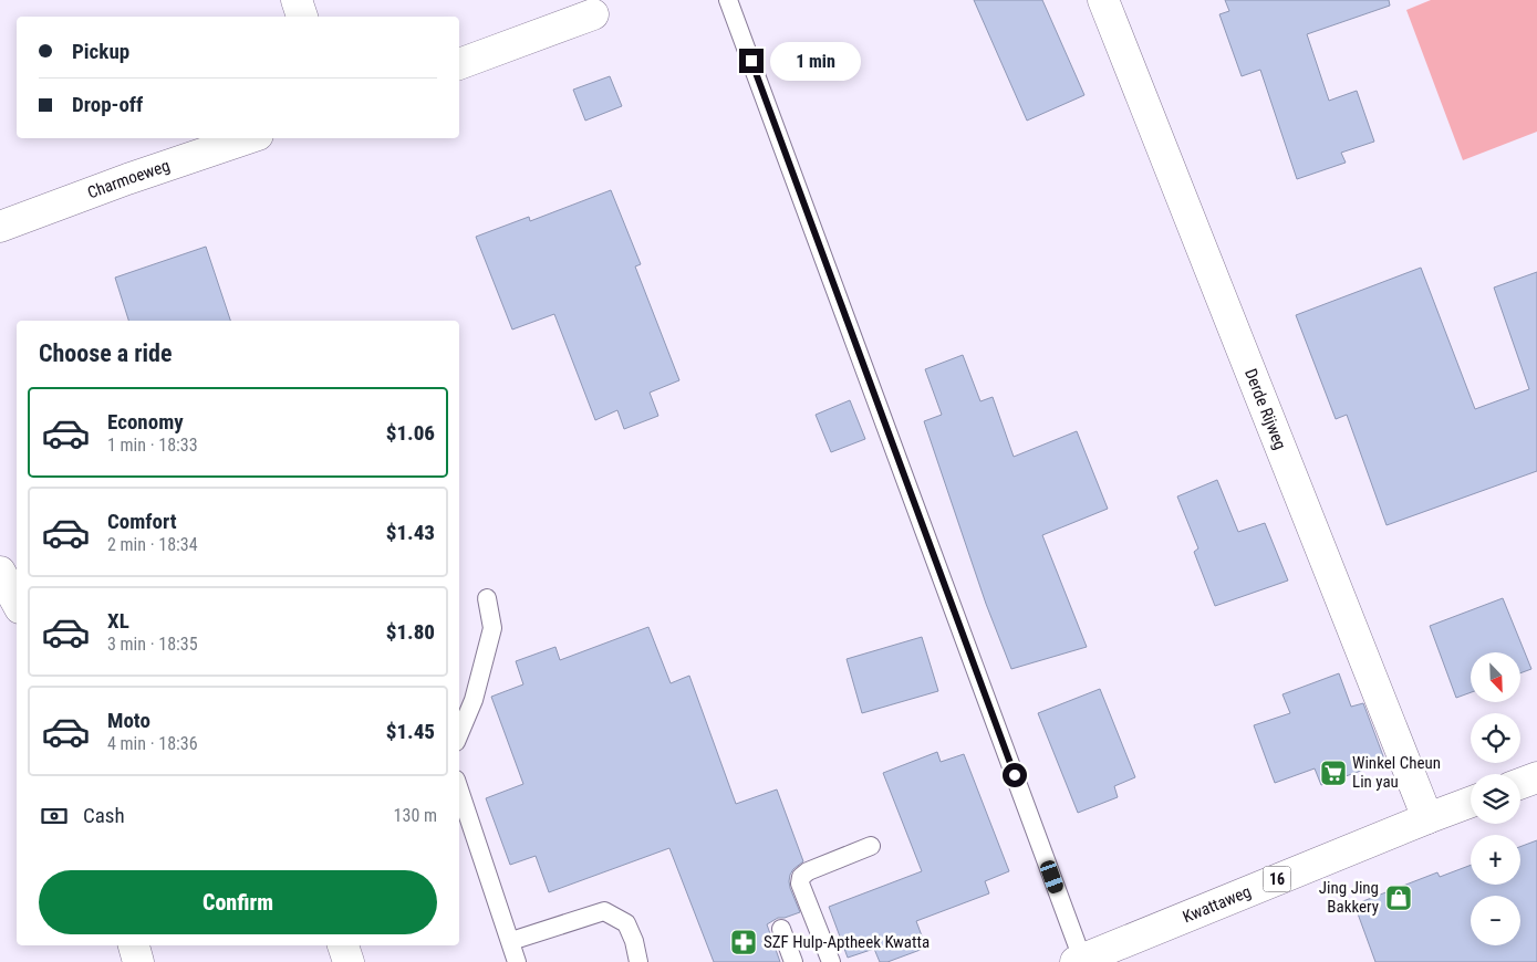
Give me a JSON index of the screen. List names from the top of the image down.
{
  "streets": {
    "street": [
      "Charmoeweg",
      "Derde Rijweg",
      "16",
      "Kwattaweg"
    ]
  },
  "crossings": [
    ["Derde Rijweg", "Kwattaweg"]
  ],
  "places": {
    "supermarket": ["Winkel Cheun Lin yau"],
    "shop": ["Jing Jing Bakkery"],
    "pharmacy": ["SZF Hulp-Aptheek Kwatta"]
  },
  "north": "bottom right",
  "page": {
    "banner": ["Pickup", "Drop-off"],
    "bubble": "1 min",
    "heading": "Choose a ride",
    "list": [
      {
        "name": "Economy",
        "note": "1 min · 18:33",
        "value": "$1.06"
      },
      {
        "name": "Comfort",
        "note": "2 min · 18:34",
        "value": "$1.43"
      },
      {
        "name": "XL",
        "note": "3 min · 18:35",
        "value": "$1.80"
      },
      {
        "name": "Moto",
        "note": "4 min · 18:36",
        "value": "$1.45"
      }
    ],
    "map_buttons": ["+", "−"],
    "pay": ["Cash", "130 m"],
    "buttons": "Confirm"
  }
}
